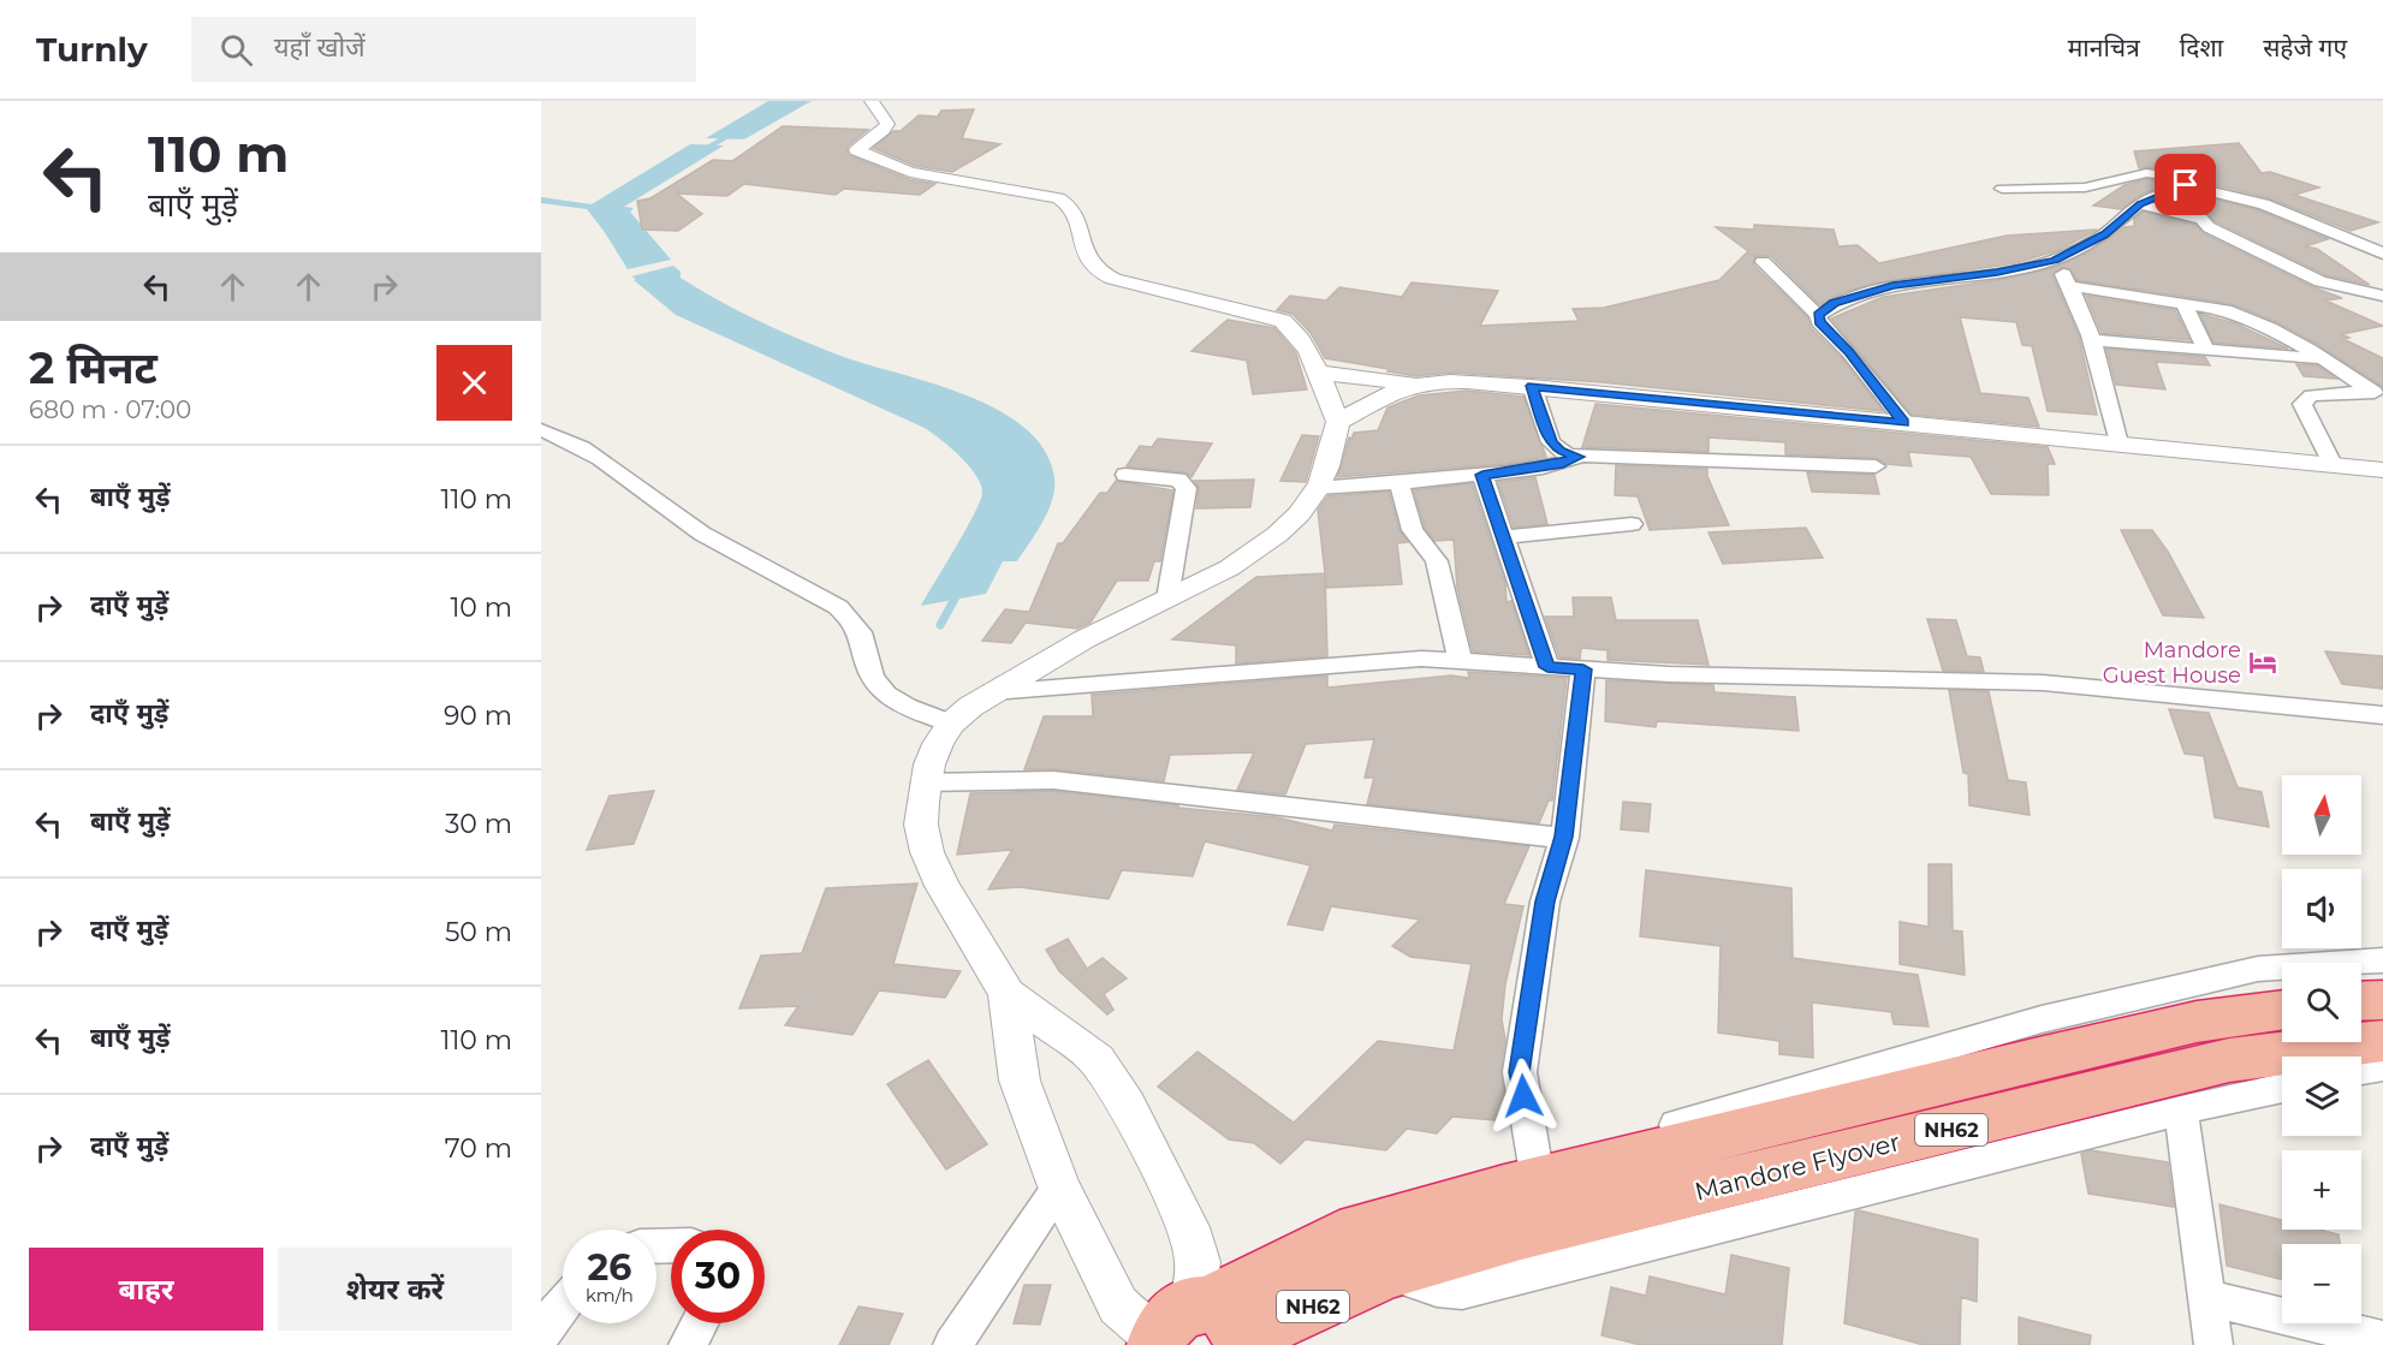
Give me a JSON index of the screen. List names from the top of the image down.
{
  "streets": {
    "highway": ["NH62", "Mandore Flyover"]
  },
  "crossings": [
    ["NH62", "Mandore Flyover"]
  ],
  "places": {
    "hotel": ["Mandore Guest House"]
  },
  "north": "top",
  "page": {
    "header": "Turnly",
    "search": "यहाँ खोजें",
    "nav": ["मानचित्र", "दिशा", "सहेजे गए"],
    "turn": ["110 m", "बाएँ मुड़ें"],
    "heading": ["2 मिनट", "680 m · 07:00"],
    "list": [
      {
        "name": "बाएँ मुड़ें",
        "value": "110 m"
      },
      {
        "name": "दाएँ मुड़ें",
        "value": "10 m"
      },
      {
        "name": "दाएँ मुड़ें",
        "value": "90 m"
      },
      {
        "name": "बाएँ मुड़ें",
        "value": "30 m"
      },
      {
        "name": "दाएँ मुड़ें",
        "value": "50 m"
      },
      {
        "name": "बाएँ मुड़ें",
        "value": "110 m"
      },
      {
        "name": "दाएँ मुड़ें",
        "value": "70 m"
      }
    ],
    "map_buttons": ["+", "−"],
    "speed": "26 km/h",
    "limit": "30",
    "buttons": ["बाहर", "शेयर करें"]
  }
}
